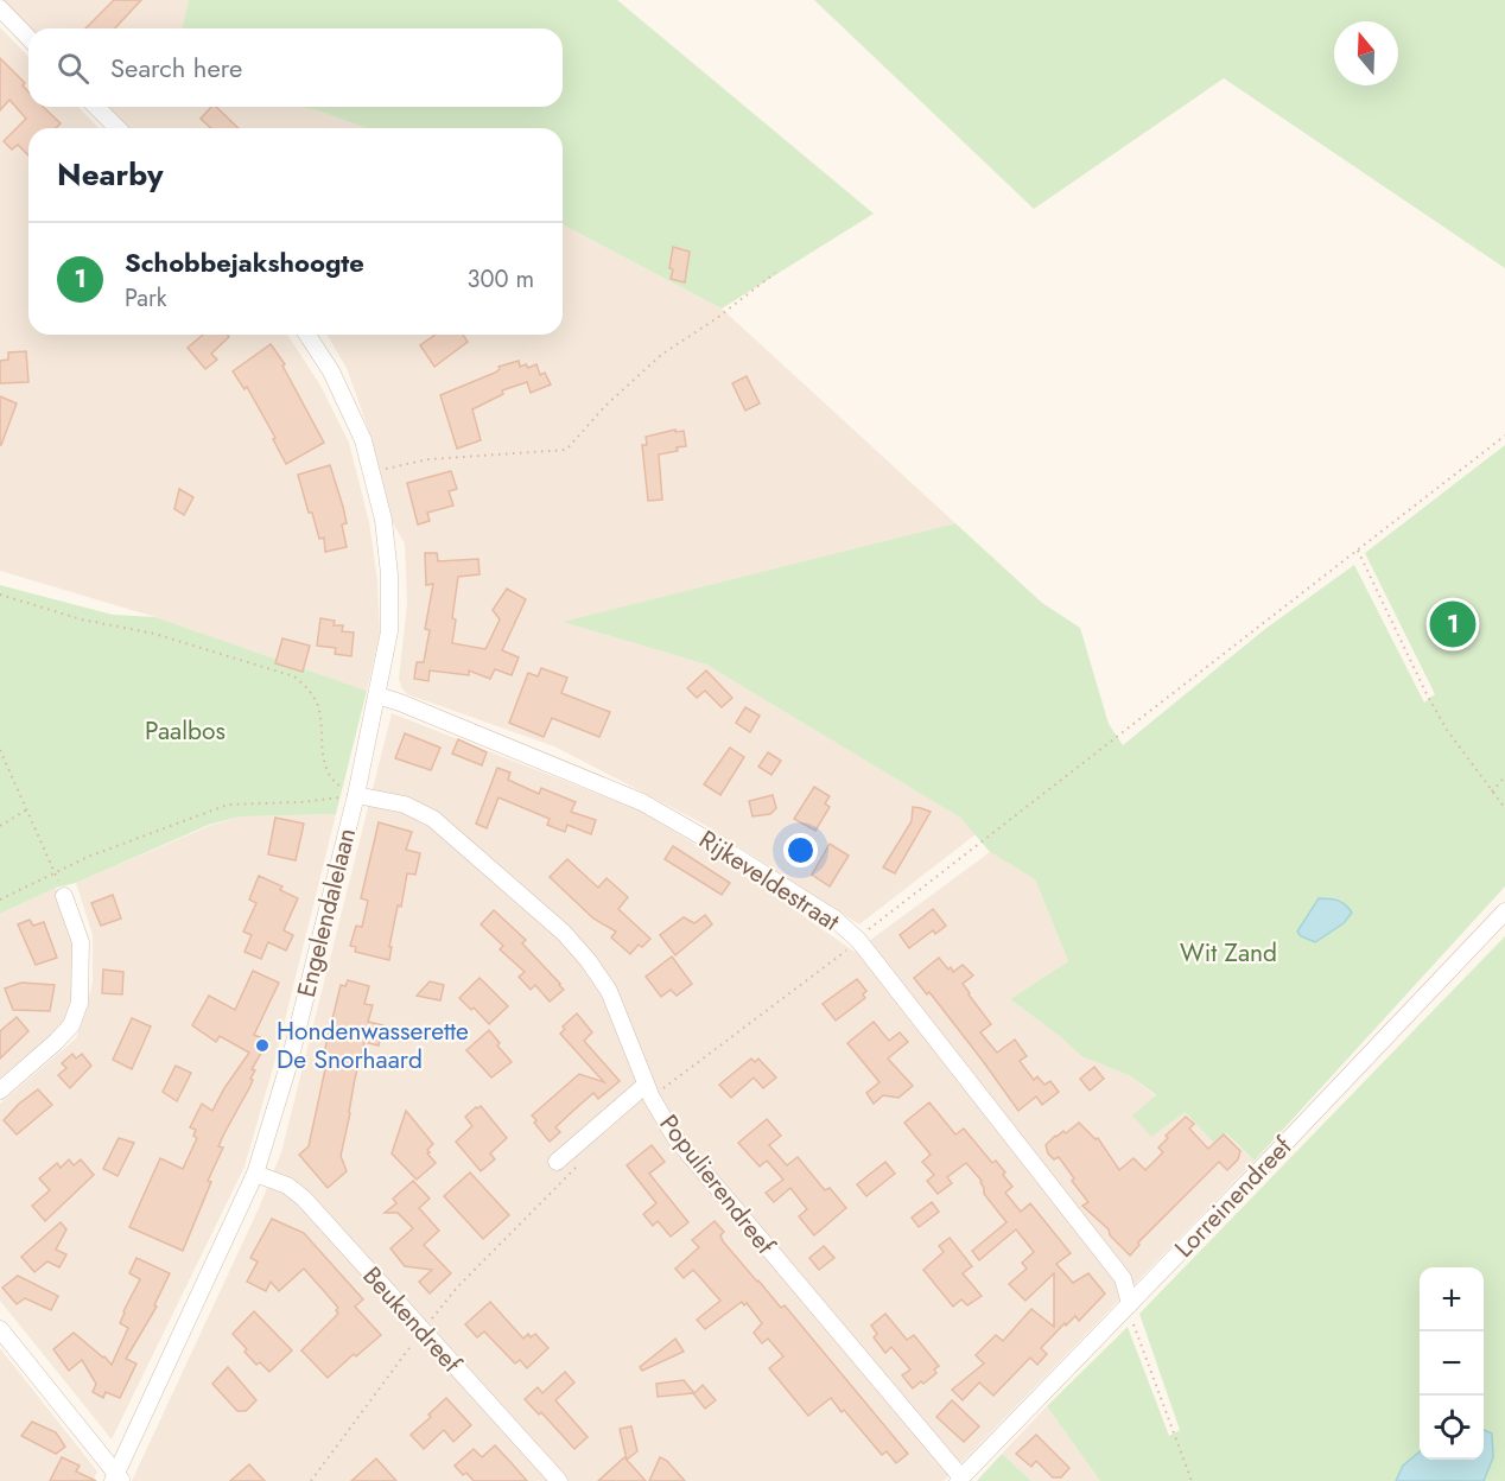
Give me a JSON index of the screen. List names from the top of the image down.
{
  "streets": {
    "street": [
      "Rijkeveldestraat",
      "Engelendalelaan",
      "Populierendreef",
      "Lorreinendreef",
      "Beukendreef"
    ]
  },
  "crossings": [
    ["Rijkeveldestraat", "Engelendalelaan"],
    ["Rijkeveldestraat", "Lorreinendreef"],
    ["Engelendalelaan", "Populierendreef"],
    ["Engelendalelaan", "Beukendreef"],
    ["Populierendreef", "Lorreinendreef"]
  ],
  "parks": ["Paalbos", "Wit Zand"],
  "places": ["Hondenwasserette De Snorhaard"],
  "north": "top",
  "page": {
    "search": "Search here",
    "heading": "Nearby",
    "list": [
      {
        "mark": "1",
        "name": "Schobbejakshoogte",
        "note": "Park",
        "value": "300 m"
      }
    ],
    "pins": "1",
    "map_buttons": ["+", "−"]
  }
}
